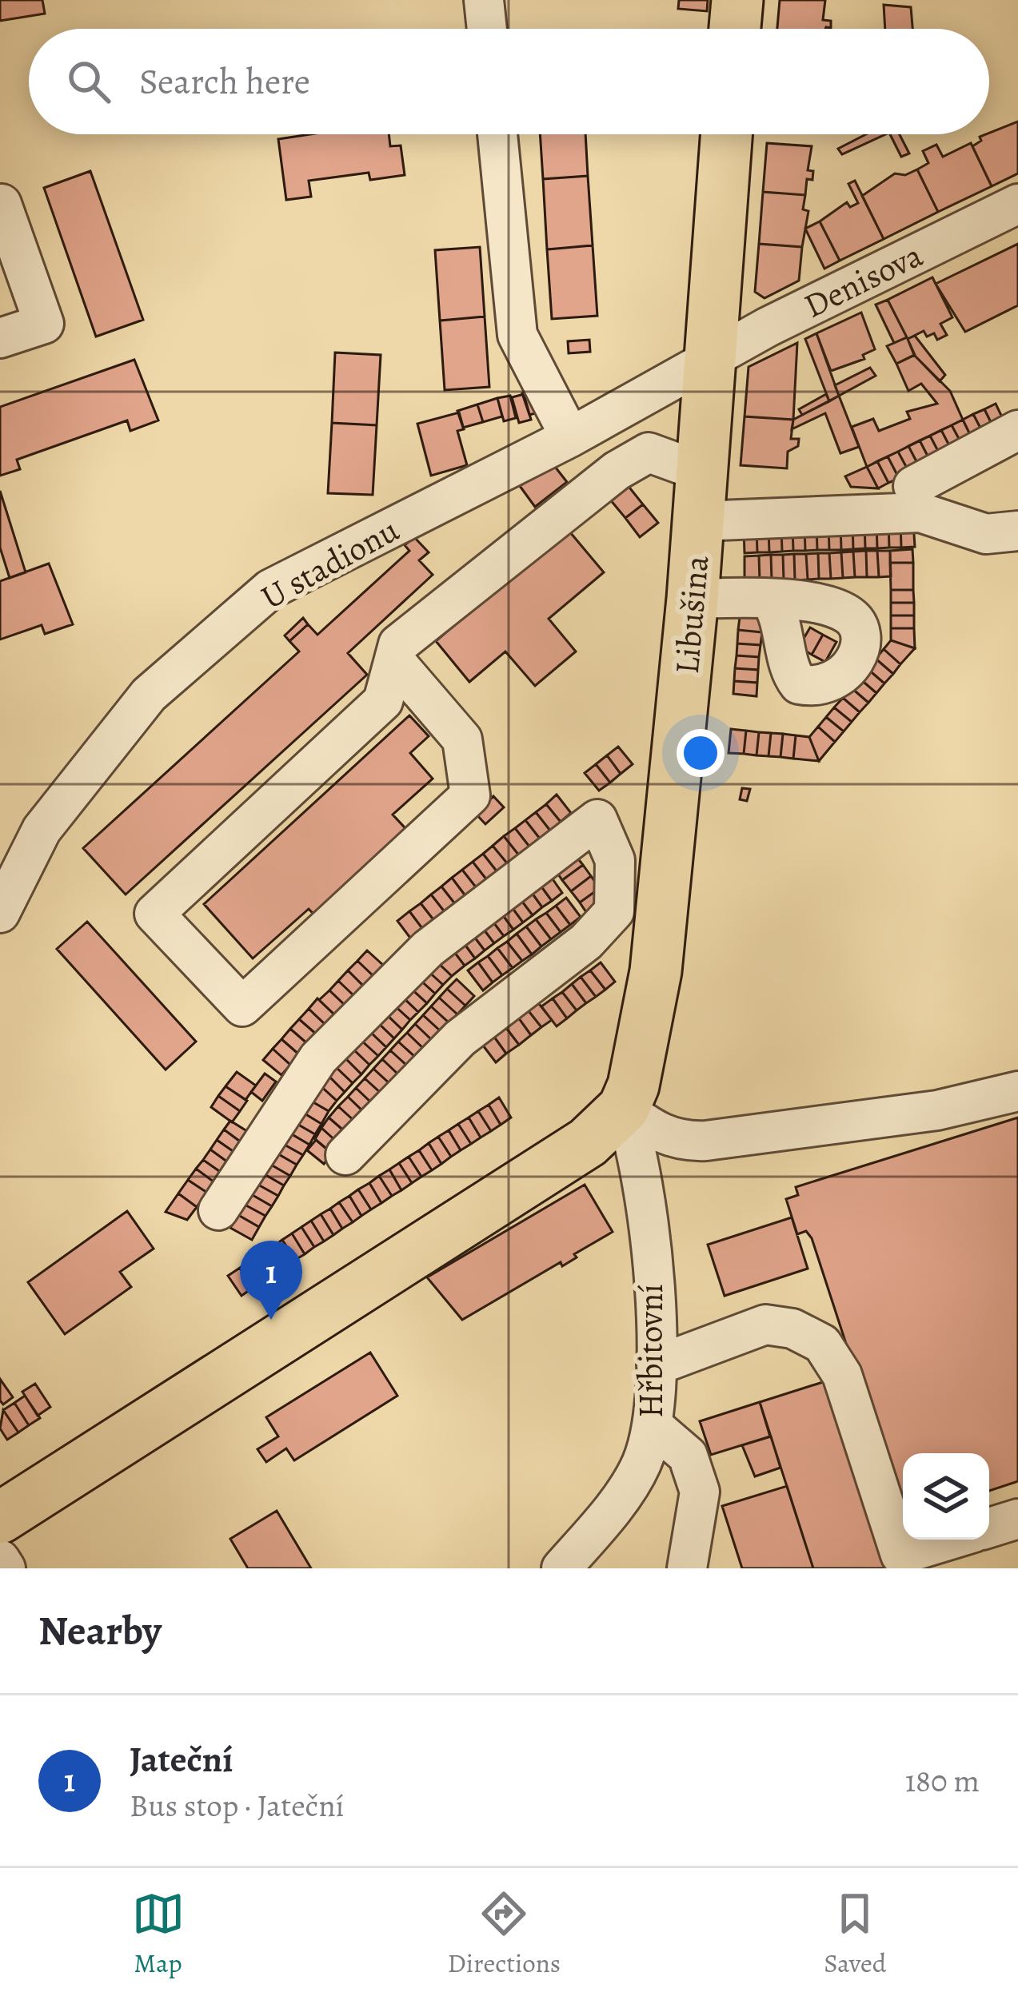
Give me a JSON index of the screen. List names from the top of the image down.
{
  "streets": {
    "main road": ["Libušina"],
    "street": ["Denisova", "U stadionu", "Hřbitovní"]
  },
  "crossings": [
    ["Denisova", "U stadionu"],
    ["Denisova", "Libušina"],
    ["U stadionu", "Libušina"],
    ["Libušina", "Hřbitovní"]
  ],
  "page": {
    "search": "Search here",
    "pins": "1",
    "heading": "Nearby",
    "list": [
      {
        "mark": "1",
        "name": "Jateční",
        "note": "Bus stop · Jateční",
        "value": "180 m"
      }
    ],
    "nav": ["Map", "Directions", "Saved"]
  }
}
